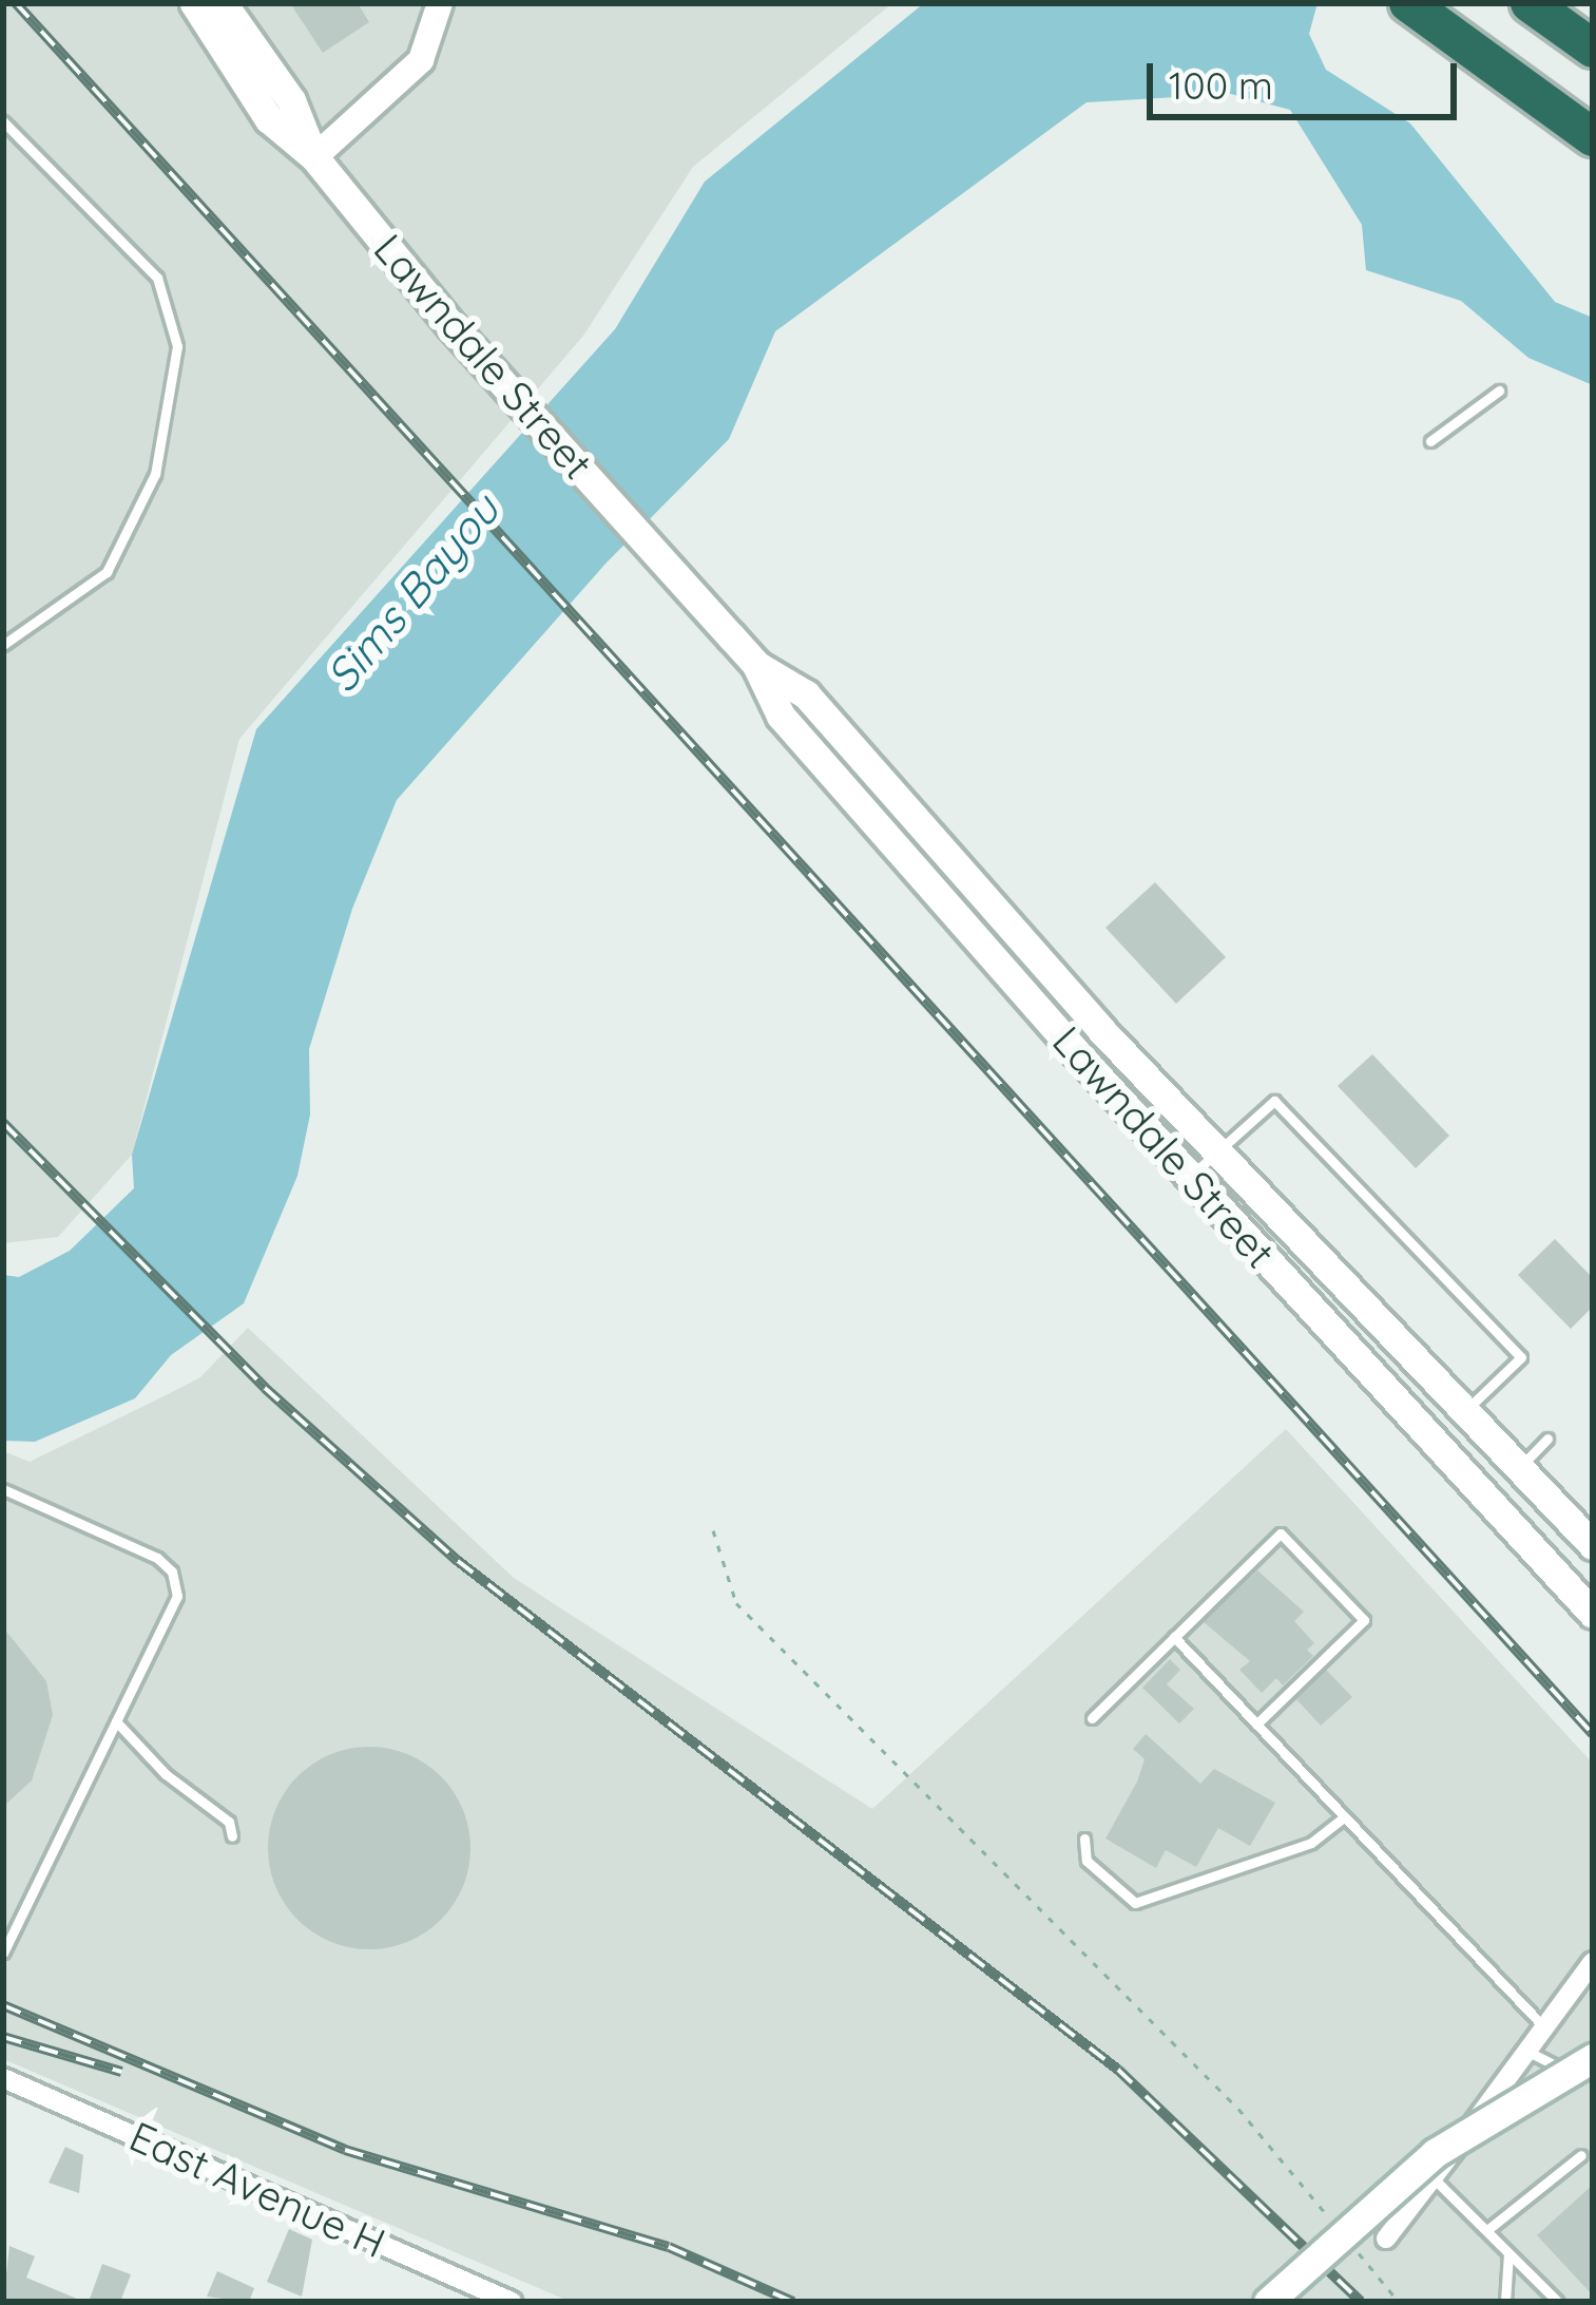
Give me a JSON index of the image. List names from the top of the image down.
{
  "streets": {
    "main road": ["Lawndale Street"],
    "street": ["East Avenue H"]
  },
  "water": ["Sims Bayou"],
  "scale_bar": "100 m"
}
